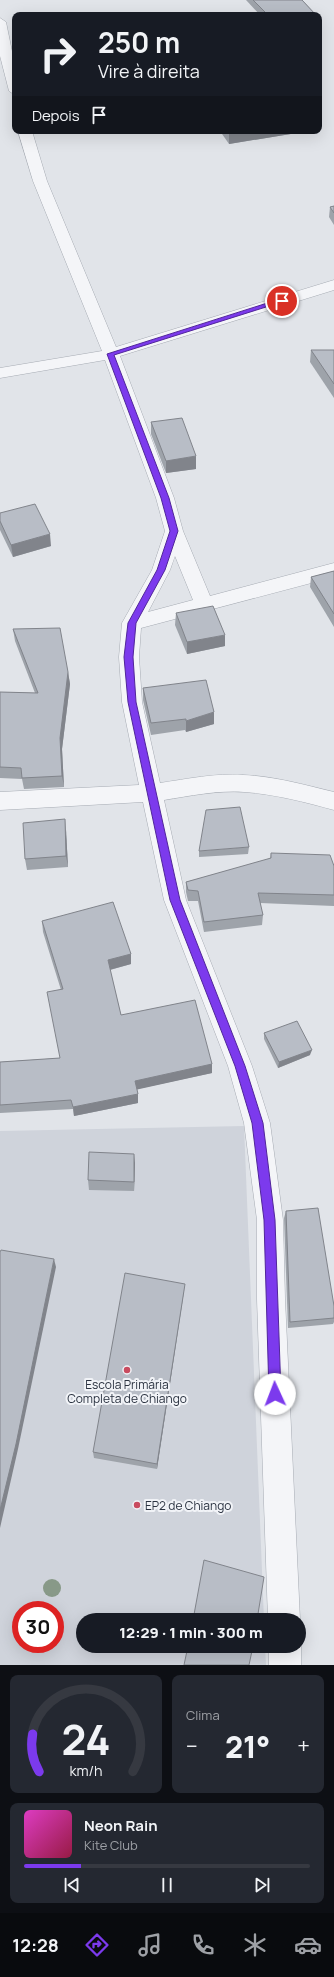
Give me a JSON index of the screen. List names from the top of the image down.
{
  "places": ["Escola Primária Completa de Chiango", "EP2 de Chiango"],
  "page": {
    "turn": ["250 m", "Vire à direita"],
    "then": "Depois",
    "limit": "30",
    "trip": "12:29 · 1 min · 300 m",
    "tile": "Clima",
    "heat": ["−", "21°", "+"],
    "song": ["Neon Rain", "Kite Club"],
    "tabs": "12:28",
    "gauge": ["24", "km/h"]
  }
}
